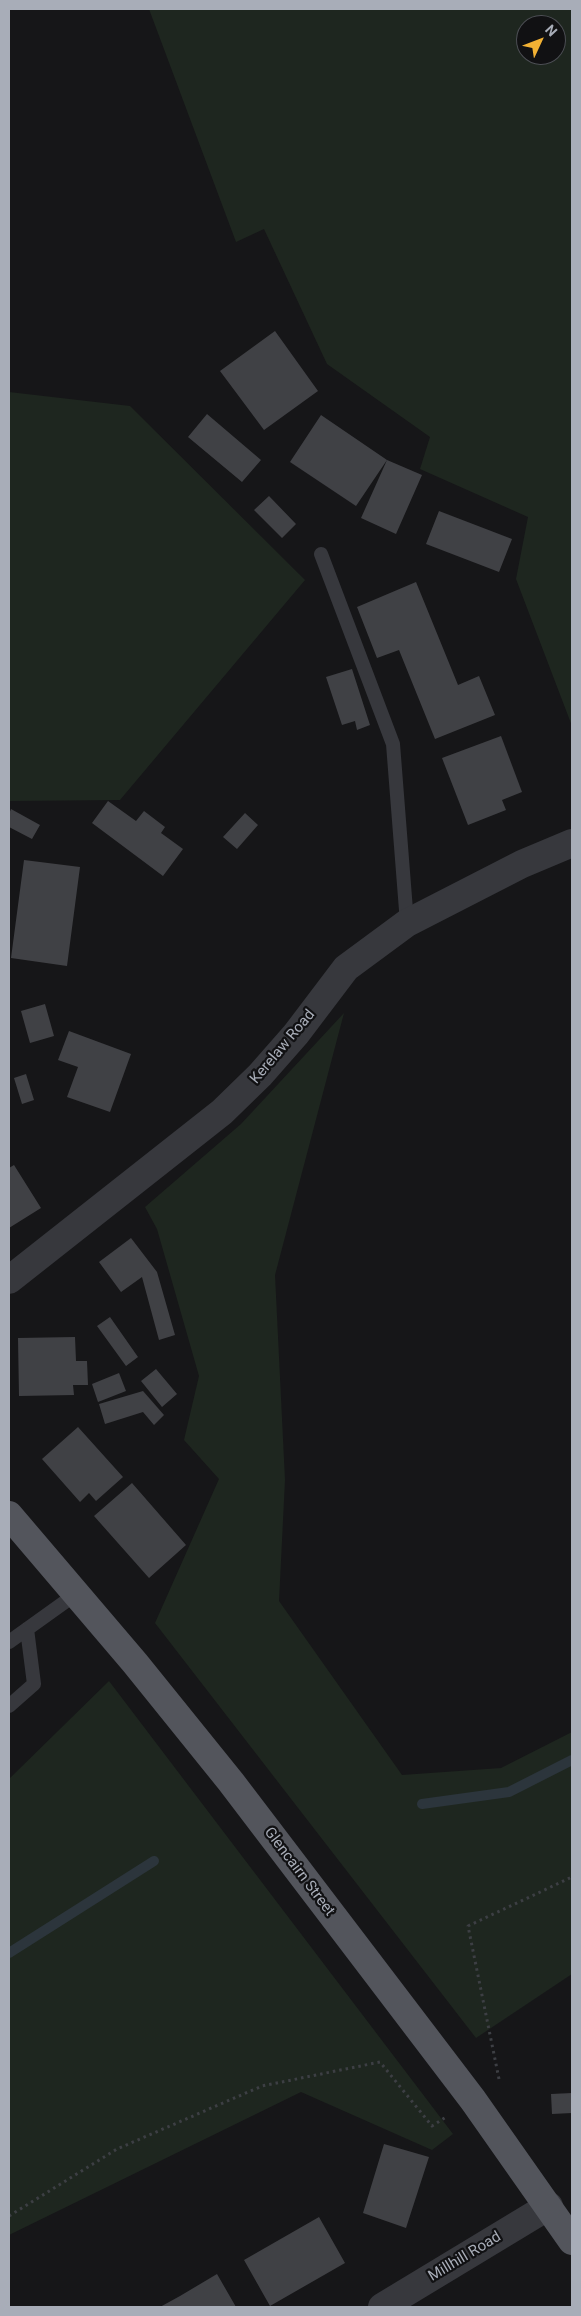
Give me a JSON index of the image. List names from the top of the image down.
{
  "streets": {
    "main road": ["Glencairn Street"],
    "street": ["Kerelaw Road", "Millhill Road"]
  },
  "crossings": [
    ["Glencairn Street", "Millhill Road"]
  ],
  "north": "top right"
}
